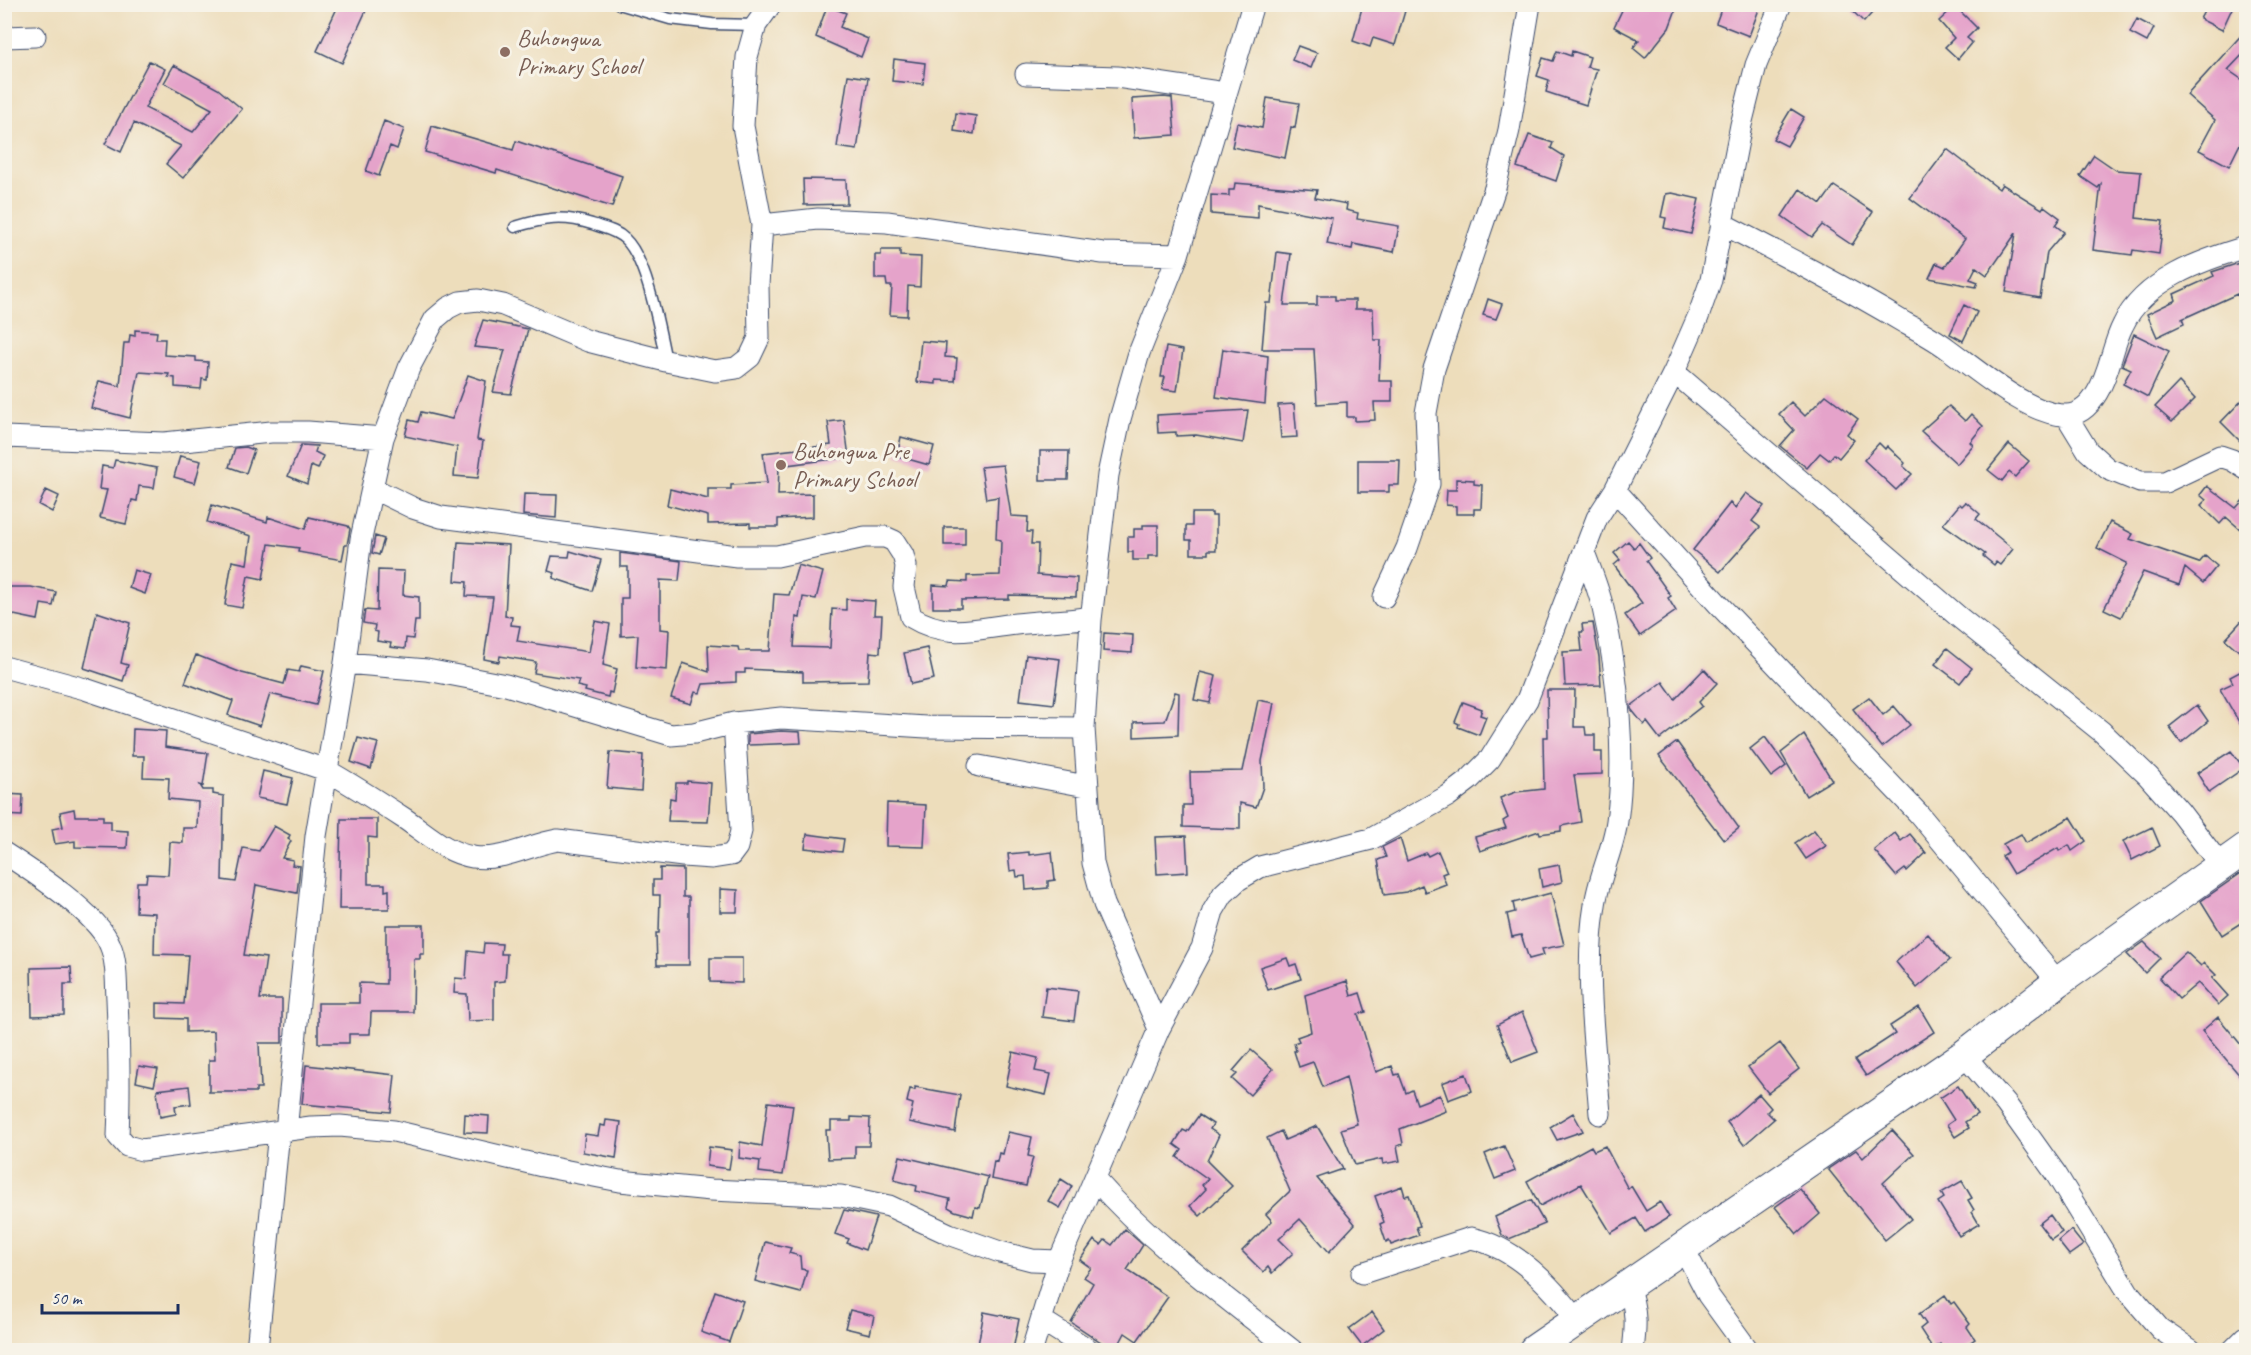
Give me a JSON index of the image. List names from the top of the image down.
{
  "places": ["Buhongwa Primary School", "Buhongwa Pre Primary School"],
  "scale_bar": "50 m"
}
